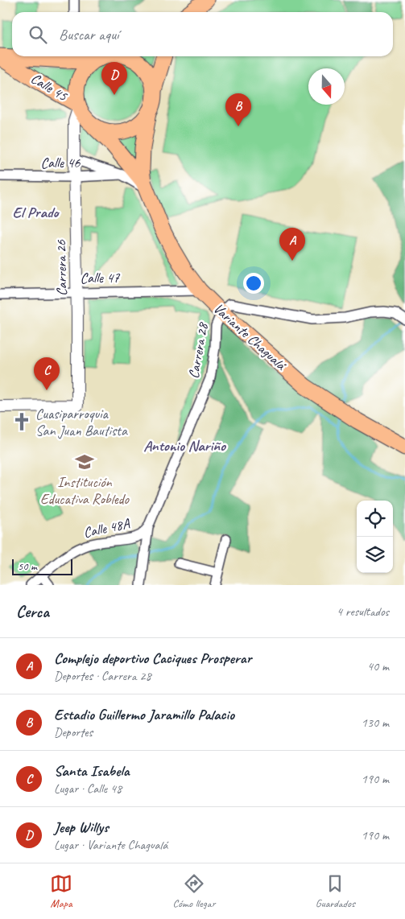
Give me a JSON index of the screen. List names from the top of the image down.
{
  "streets": {
    "main road": ["Calle 45", "Variante Chagualá"],
    "street": [
      "Calle 46",
      "Carrera 26",
      "Calle 47",
      "Carrera 28",
      "Calle 48A"
    ]
  },
  "crossings": [
    ["Calle 45", "Carrera 26"],
    ["Calle 46", "Carrera 26"],
    ["Calle 46", "Variante Chagualá"],
    ["Carrera 26", "Calle 47"],
    ["Calle 47", "Variante Chagualá"],
    ["Variante Chagualá", "Carrera 28"],
    ["Carrera 28", "Calle 48A"]
  ],
  "districts": ["El Prado", "Antonio Nariño"],
  "places": {
    "church": ["Cuasiparroquia San Juan Bautista"],
    "school or university": ["Institución Educativa Robledo"]
  },
  "scale_bar": "50 m",
  "north": "bottom",
  "page": {
    "search": "Buscar aquí",
    "pins": [
      "D",
      "B",
      "A",
      "C"
    ],
    "scale": "50 m",
    "heading": ["Cerca", "4 resultados"],
    "list": [
      {
        "mark": "A",
        "name": "Complejo deportivo Caciques Prosperar",
        "note": "Deportes · Carrera 28",
        "value": "40 m"
      },
      {
        "mark": "B",
        "name": "Estadio Guillermo Jaramillo Palacio",
        "note": "Deportes",
        "value": "130 m"
      },
      {
        "mark": "C",
        "name": "Santa Isabela",
        "note": "Lugar · Calle 48",
        "value": "190 m"
      },
      {
        "mark": "D",
        "name": "Jeep Willys",
        "note": "Lugar · Variante Chagualá",
        "value": "190 m"
      }
    ],
    "nav": ["Mapa", "Cómo llegar", "Guardados"]
  }
}
